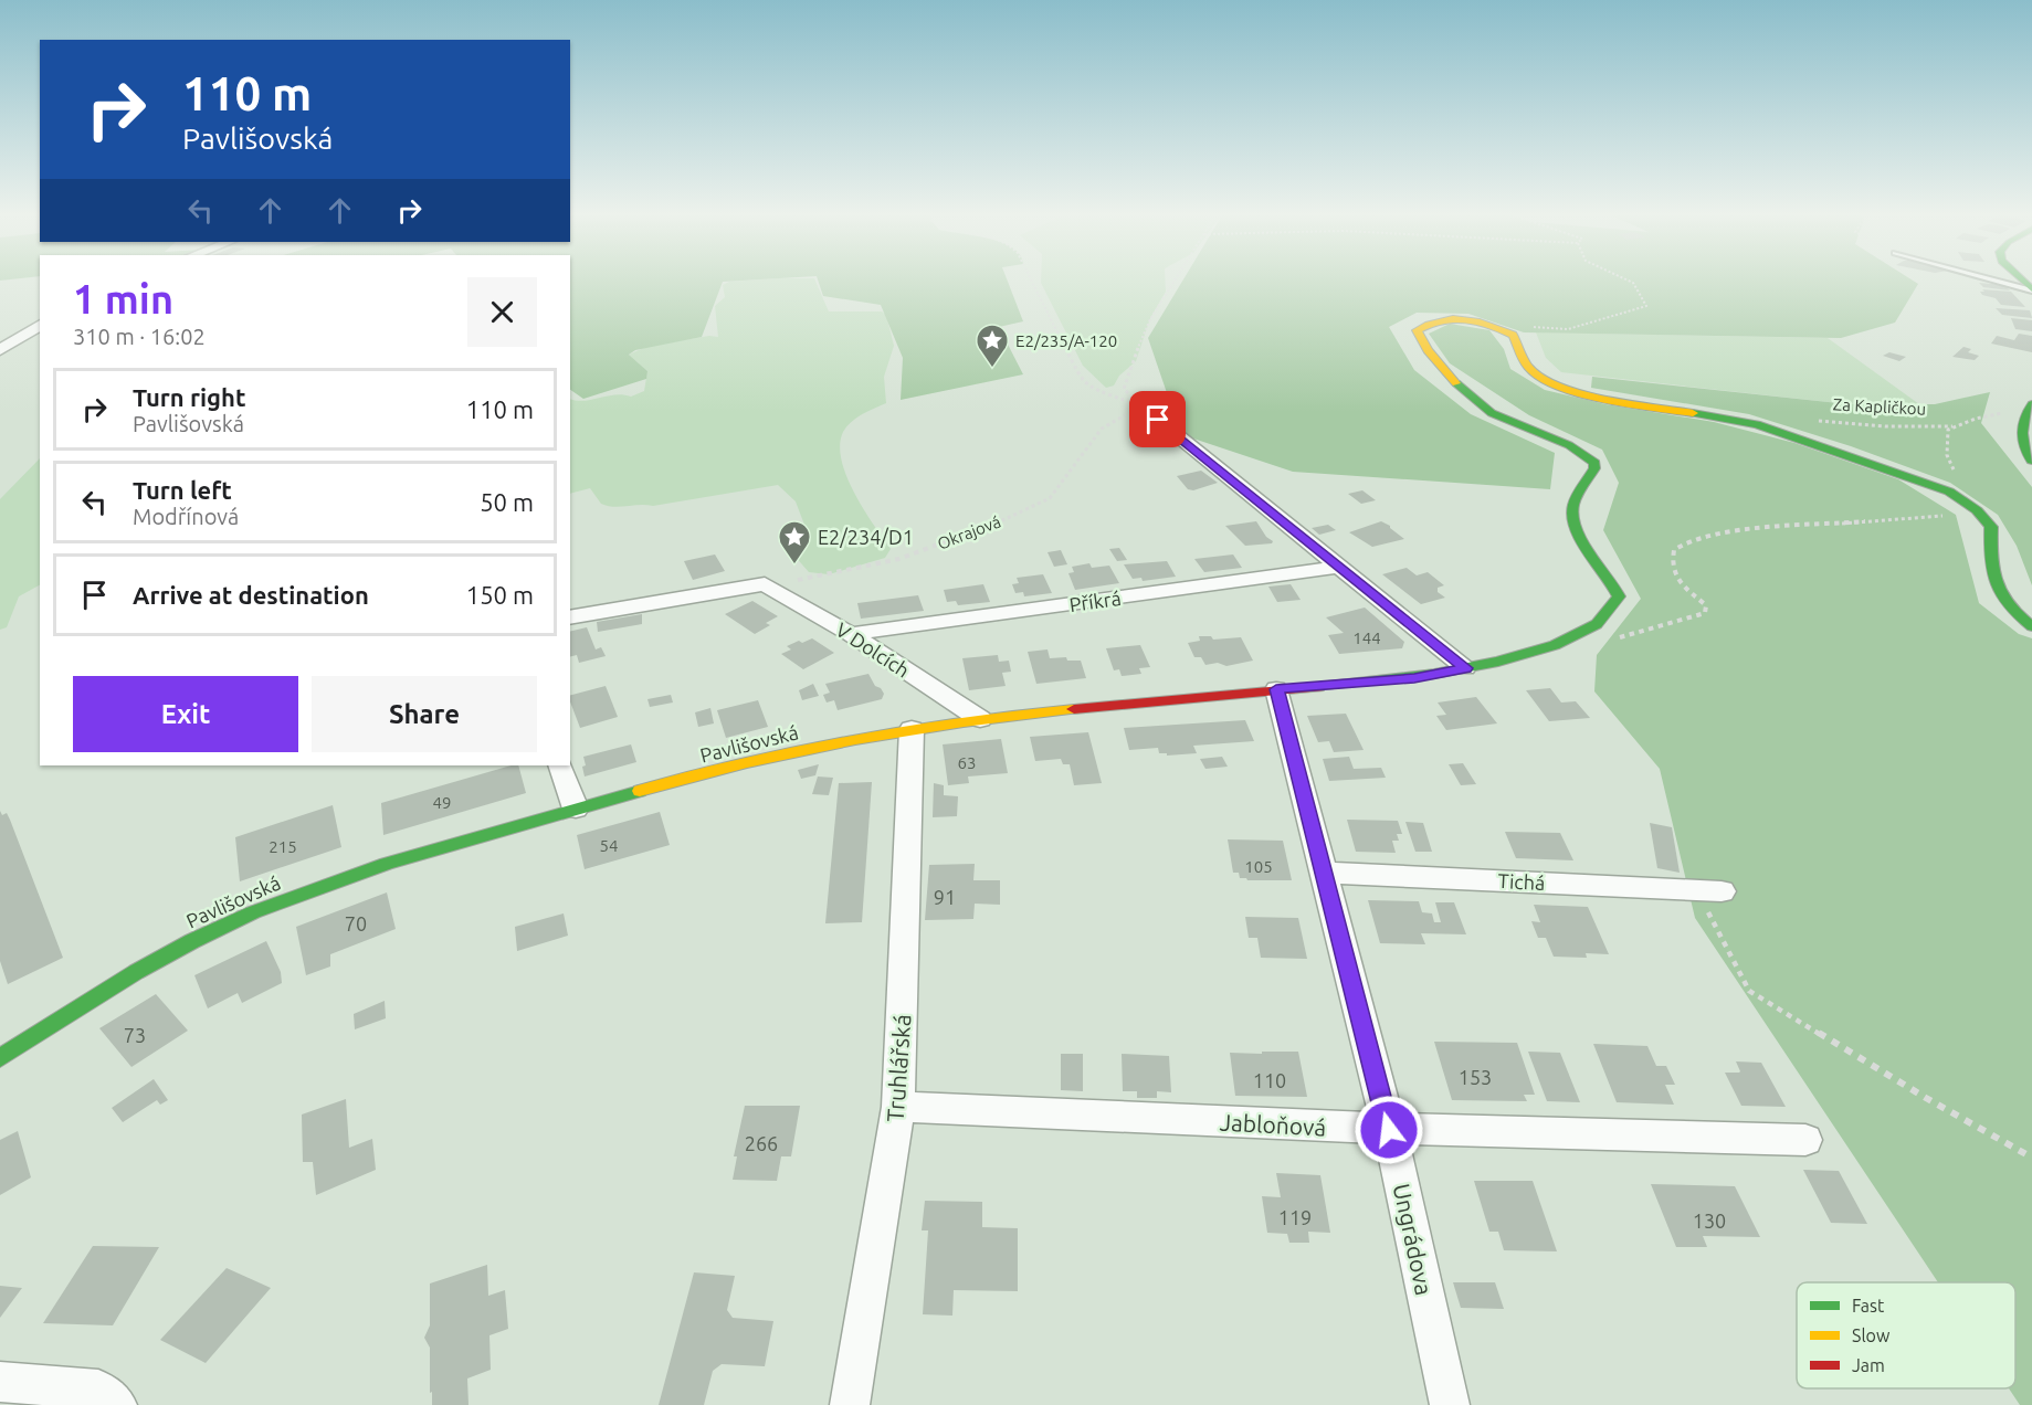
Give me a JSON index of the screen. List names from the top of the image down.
{
  "streets": {
    "street": [
      "Příkrá",
      "V Dolcích",
      "Pavlišovská",
      "Tichá",
      "Truhlářská",
      "Jabloňová",
      "Ungrádova"
    ],
    "path": ["Za Kapličkou", "Okrajová"]
  },
  "crossings": [
    ["Okrajová", "V Dolcích"],
    ["Příkrá", "V Dolcích"],
    ["V Dolcích", "Pavlišovská"],
    ["Pavlišovská", "Truhlářská"],
    ["Pavlišovská", "Ungrádova"],
    ["Tichá", "Ungrádova"],
    ["Truhlářská", "Jabloňová"],
    ["Jabloňová", "Ungrádova"]
  ],
  "places": {
    "place": ["E2/235/A-120", "E2/234/D1"]
  },
  "house_numbers": [
    "144",
    "63",
    "49",
    "54",
    "215",
    "105",
    "91",
    "70",
    "73",
    "153",
    "110",
    "266",
    "119",
    "130"
  ],
  "legend": ["Fast", "Slow", "Jam"],
  "page": {
    "turn": ["110 m", "Pavlišovská"],
    "heading": ["1 min", "310 m · 16:02"],
    "list": [
      {
        "name": "Turn right",
        "note": "Pavlišovská",
        "value": "110 m"
      },
      {
        "name": "Turn left",
        "note": "Modřínová",
        "value": "50 m"
      },
      {
        "name": "Arrive at destination",
        "value": "150 m"
      }
    ],
    "buttons": ["Exit", "Share"]
  }
}
